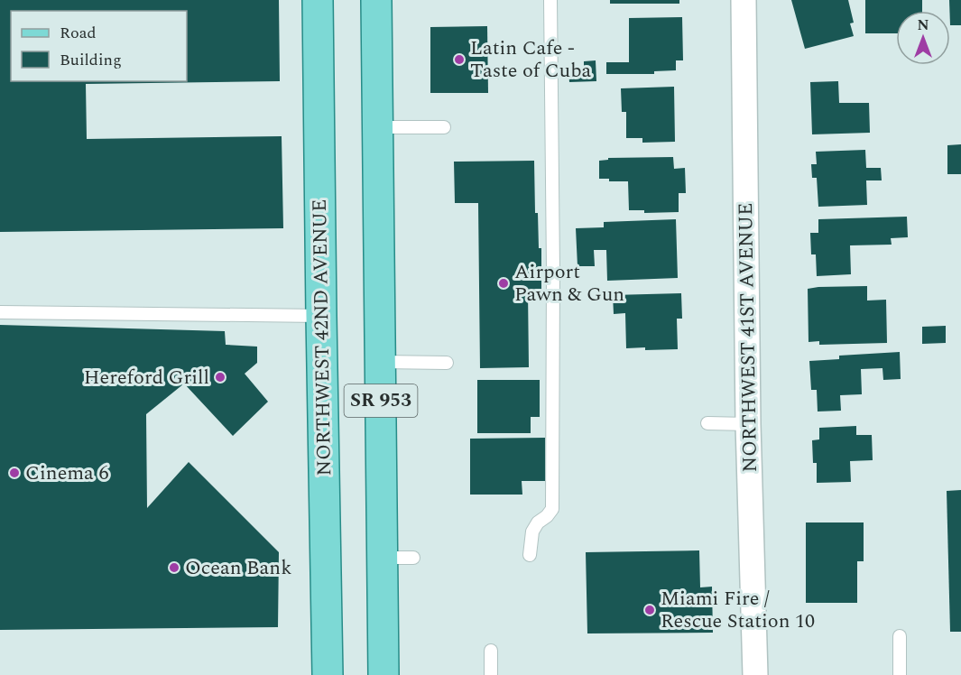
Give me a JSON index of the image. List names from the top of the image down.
{
  "streets": {
    "main road": ["NORTHWEST 42ND AVENUE", "SR 953"],
    "street": ["NORTHWEST 41ST AVENUE"]
  },
  "places": [
    "Latin Cafe - Taste of Cuba",
    "Airport Pawn & Gun",
    "Hereford Grill",
    "Cinema 6",
    "Ocean Bank",
    "Miami Fire / Rescue Station 10"
  ],
  "legend": ["Road", "Building"],
  "north": "top"
}
